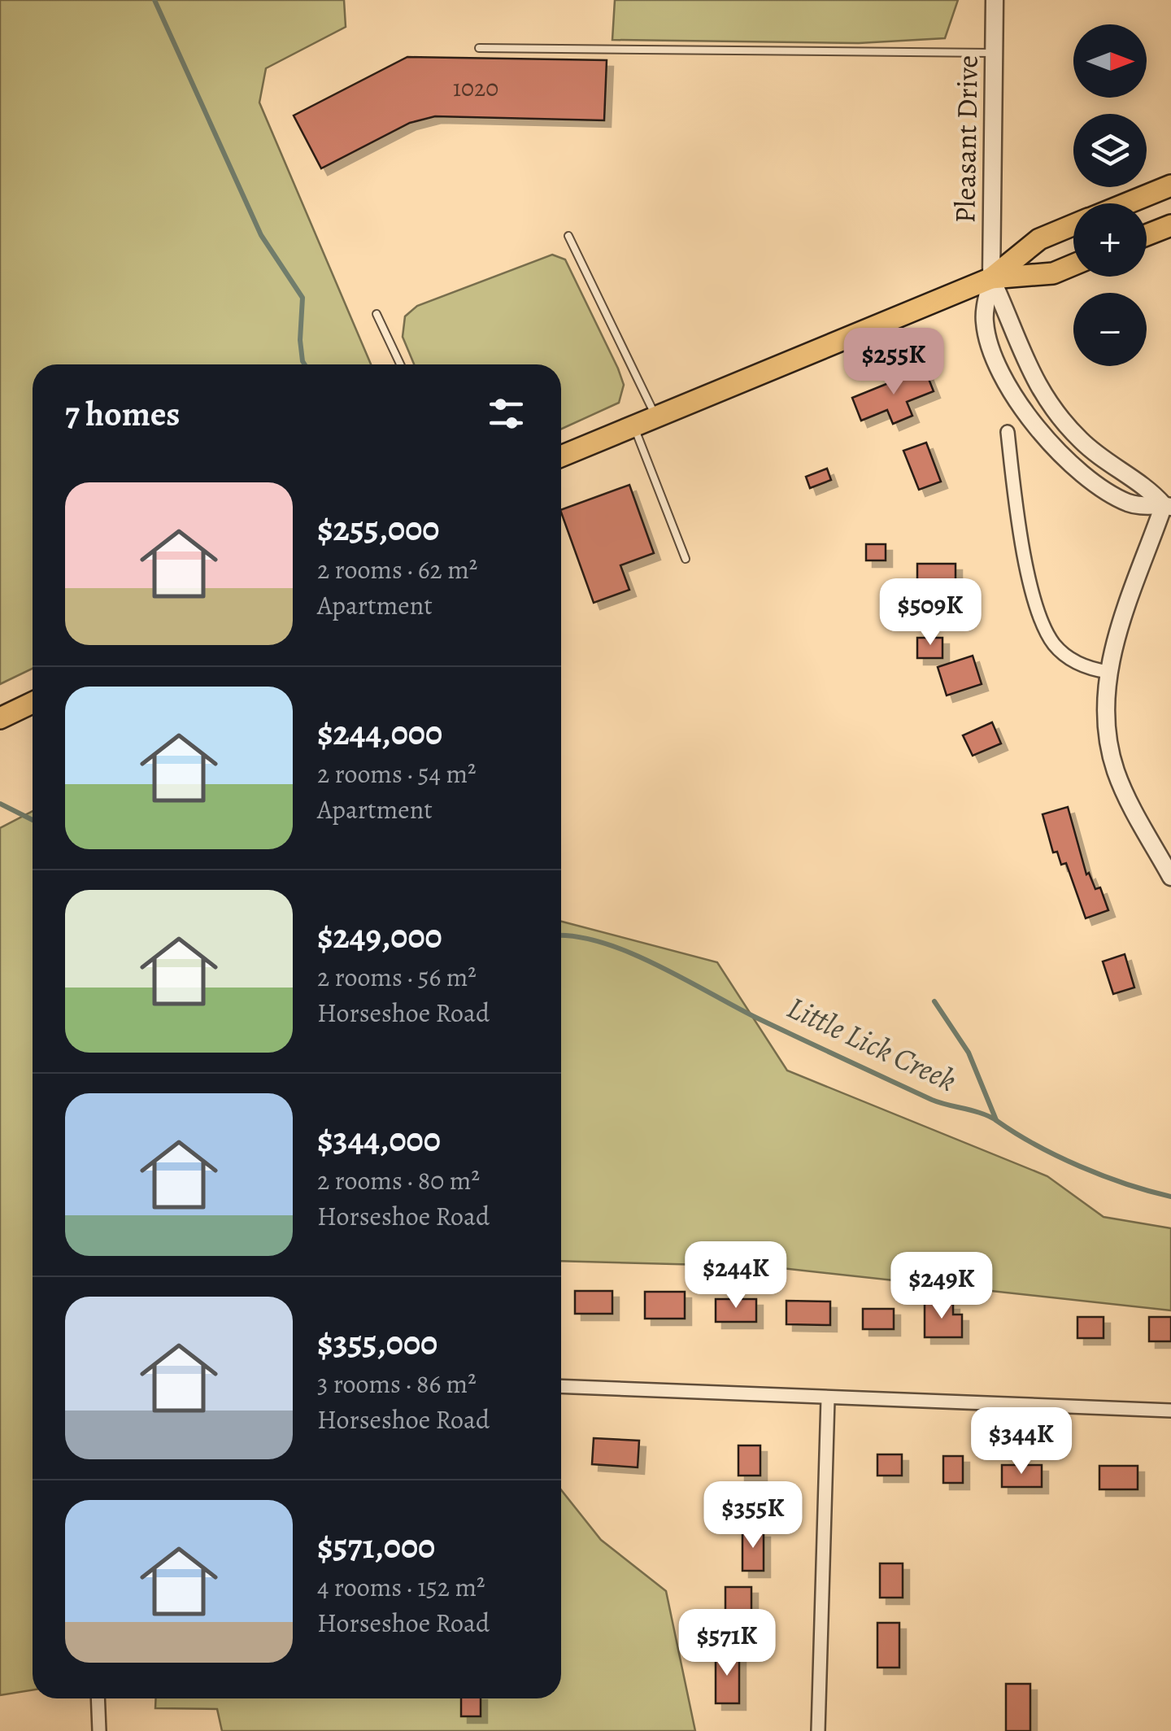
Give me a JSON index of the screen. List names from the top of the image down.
{
  "streets": {
    "street": ["Pleasant Drive"]
  },
  "water": ["Little Lick Creek"],
  "house_numbers": ["1020"],
  "north": "right",
  "page": {
    "map_buttons": ["+", "−"],
    "price": [
      "$255K",
      "$509K",
      "$244K",
      "$249K",
      "$344K",
      "$355K",
      "$571K"
    ],
    "heading": "7 homes",
    "list": [
      {
        "name": "$255,000",
        "note": "2 rooms · 62 m² · Apartment"
      },
      {
        "name": "$244,000",
        "note": "2 rooms · 54 m² · Apartment"
      },
      {
        "name": "$249,000",
        "note": "2 rooms · 56 m² · Horseshoe Road"
      },
      {
        "name": "$344,000",
        "note": "2 rooms · 80 m² · Horseshoe Road"
      },
      {
        "name": "$355,000",
        "note": "3 rooms · 86 m² · Horseshoe Road"
      },
      {
        "name": "$571,000",
        "note": "4 rooms · 152 m² · Horseshoe Road"
      }
    ]
  }
}
